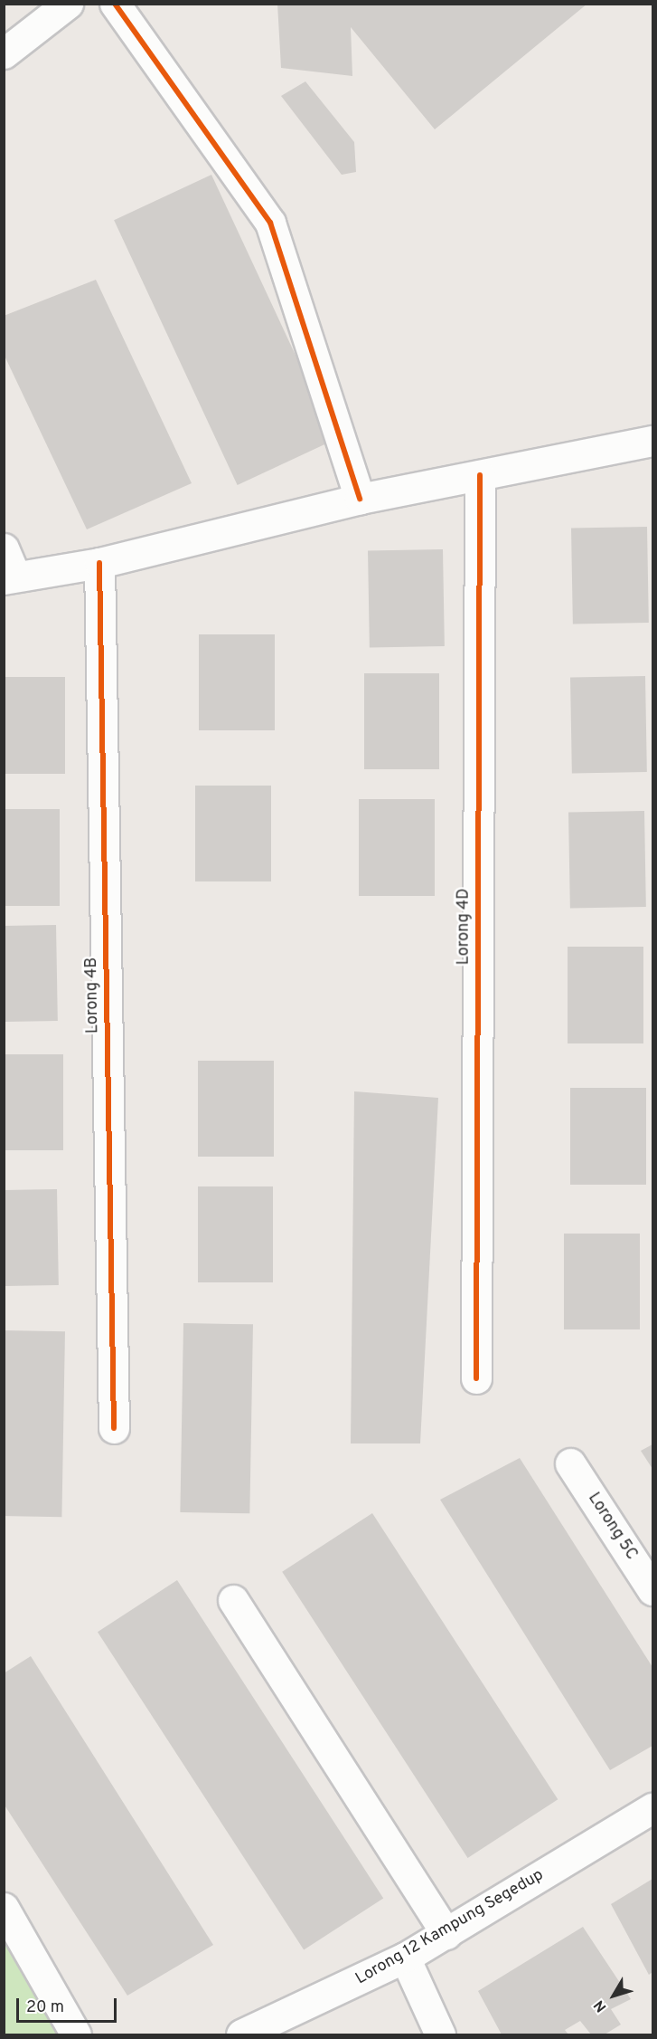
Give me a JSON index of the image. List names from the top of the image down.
{
  "streets": {
    "street": [
      "Lorong 4D",
      "Lorong 4B",
      "Lorong 5C",
      "Lorong 12 Kampung Segedup"
    ]
  },
  "scale_bar": "20 m",
  "north": "bottom left"
}
